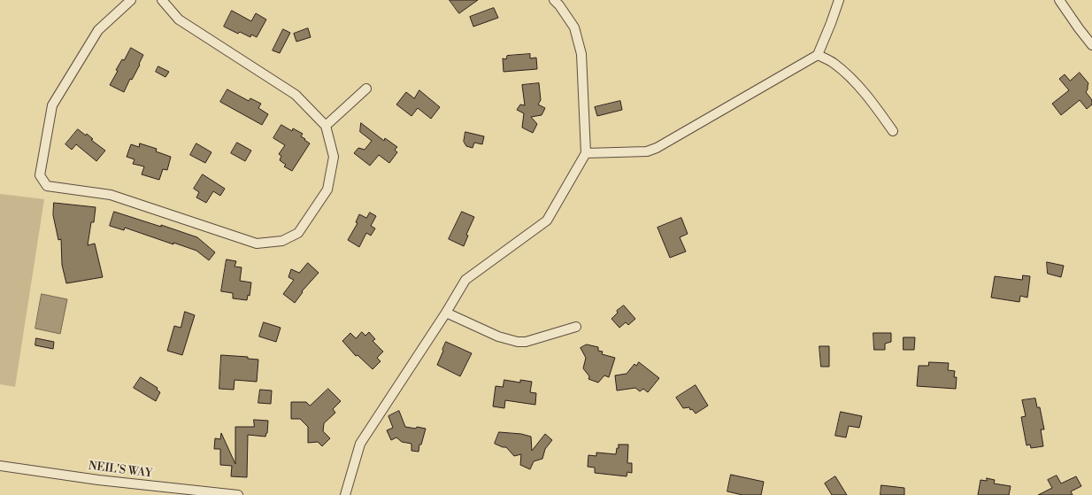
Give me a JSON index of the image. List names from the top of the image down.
{
  "streets": {
    "street": ["NEIL'S WAY"]
  }
}
